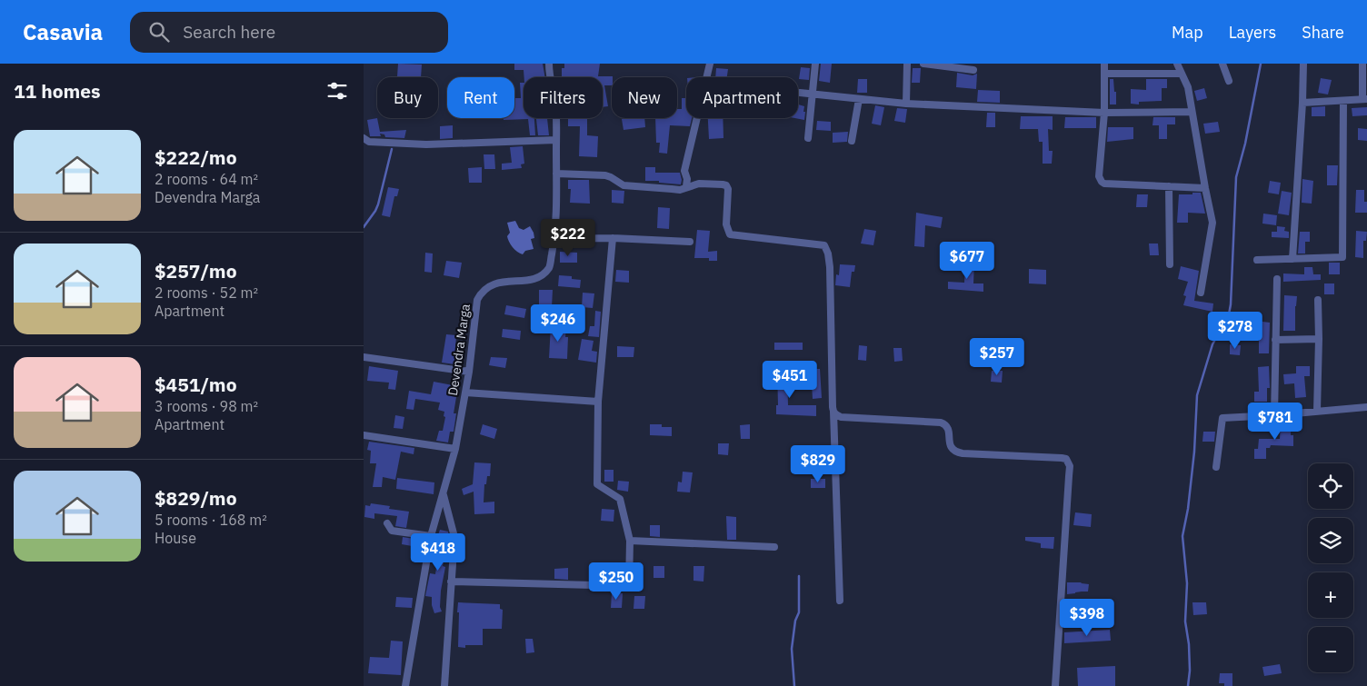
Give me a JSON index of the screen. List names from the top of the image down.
{
  "streets": {
    "street": ["Devendra Marga"]
  },
  "page": {
    "header": "Casavia",
    "search": "Search here",
    "nav": ["Map", "Layers", "Share"],
    "heading": "11 homes",
    "chip": [
      "Buy",
      "Rent",
      "Filters",
      "New",
      "Apartment"
    ],
    "list": [
      {
        "name": "$222/mo",
        "note": "2 rooms · 64 m² · Devendra Marga"
      },
      {
        "name": "$257/mo",
        "note": "2 rooms · 52 m² · Apartment"
      },
      {
        "name": "$451/mo",
        "note": "3 rooms · 98 m² · Apartment"
      },
      {
        "name": "$829/mo",
        "note": "5 rooms · 168 m² · House"
      }
    ],
    "price": [
      "$222",
      "$677",
      "$246",
      "$278",
      "$257",
      "$451",
      "$781",
      "$829",
      "$418",
      "$250",
      "$398"
    ],
    "map_buttons": ["+", "−"]
  }
}
